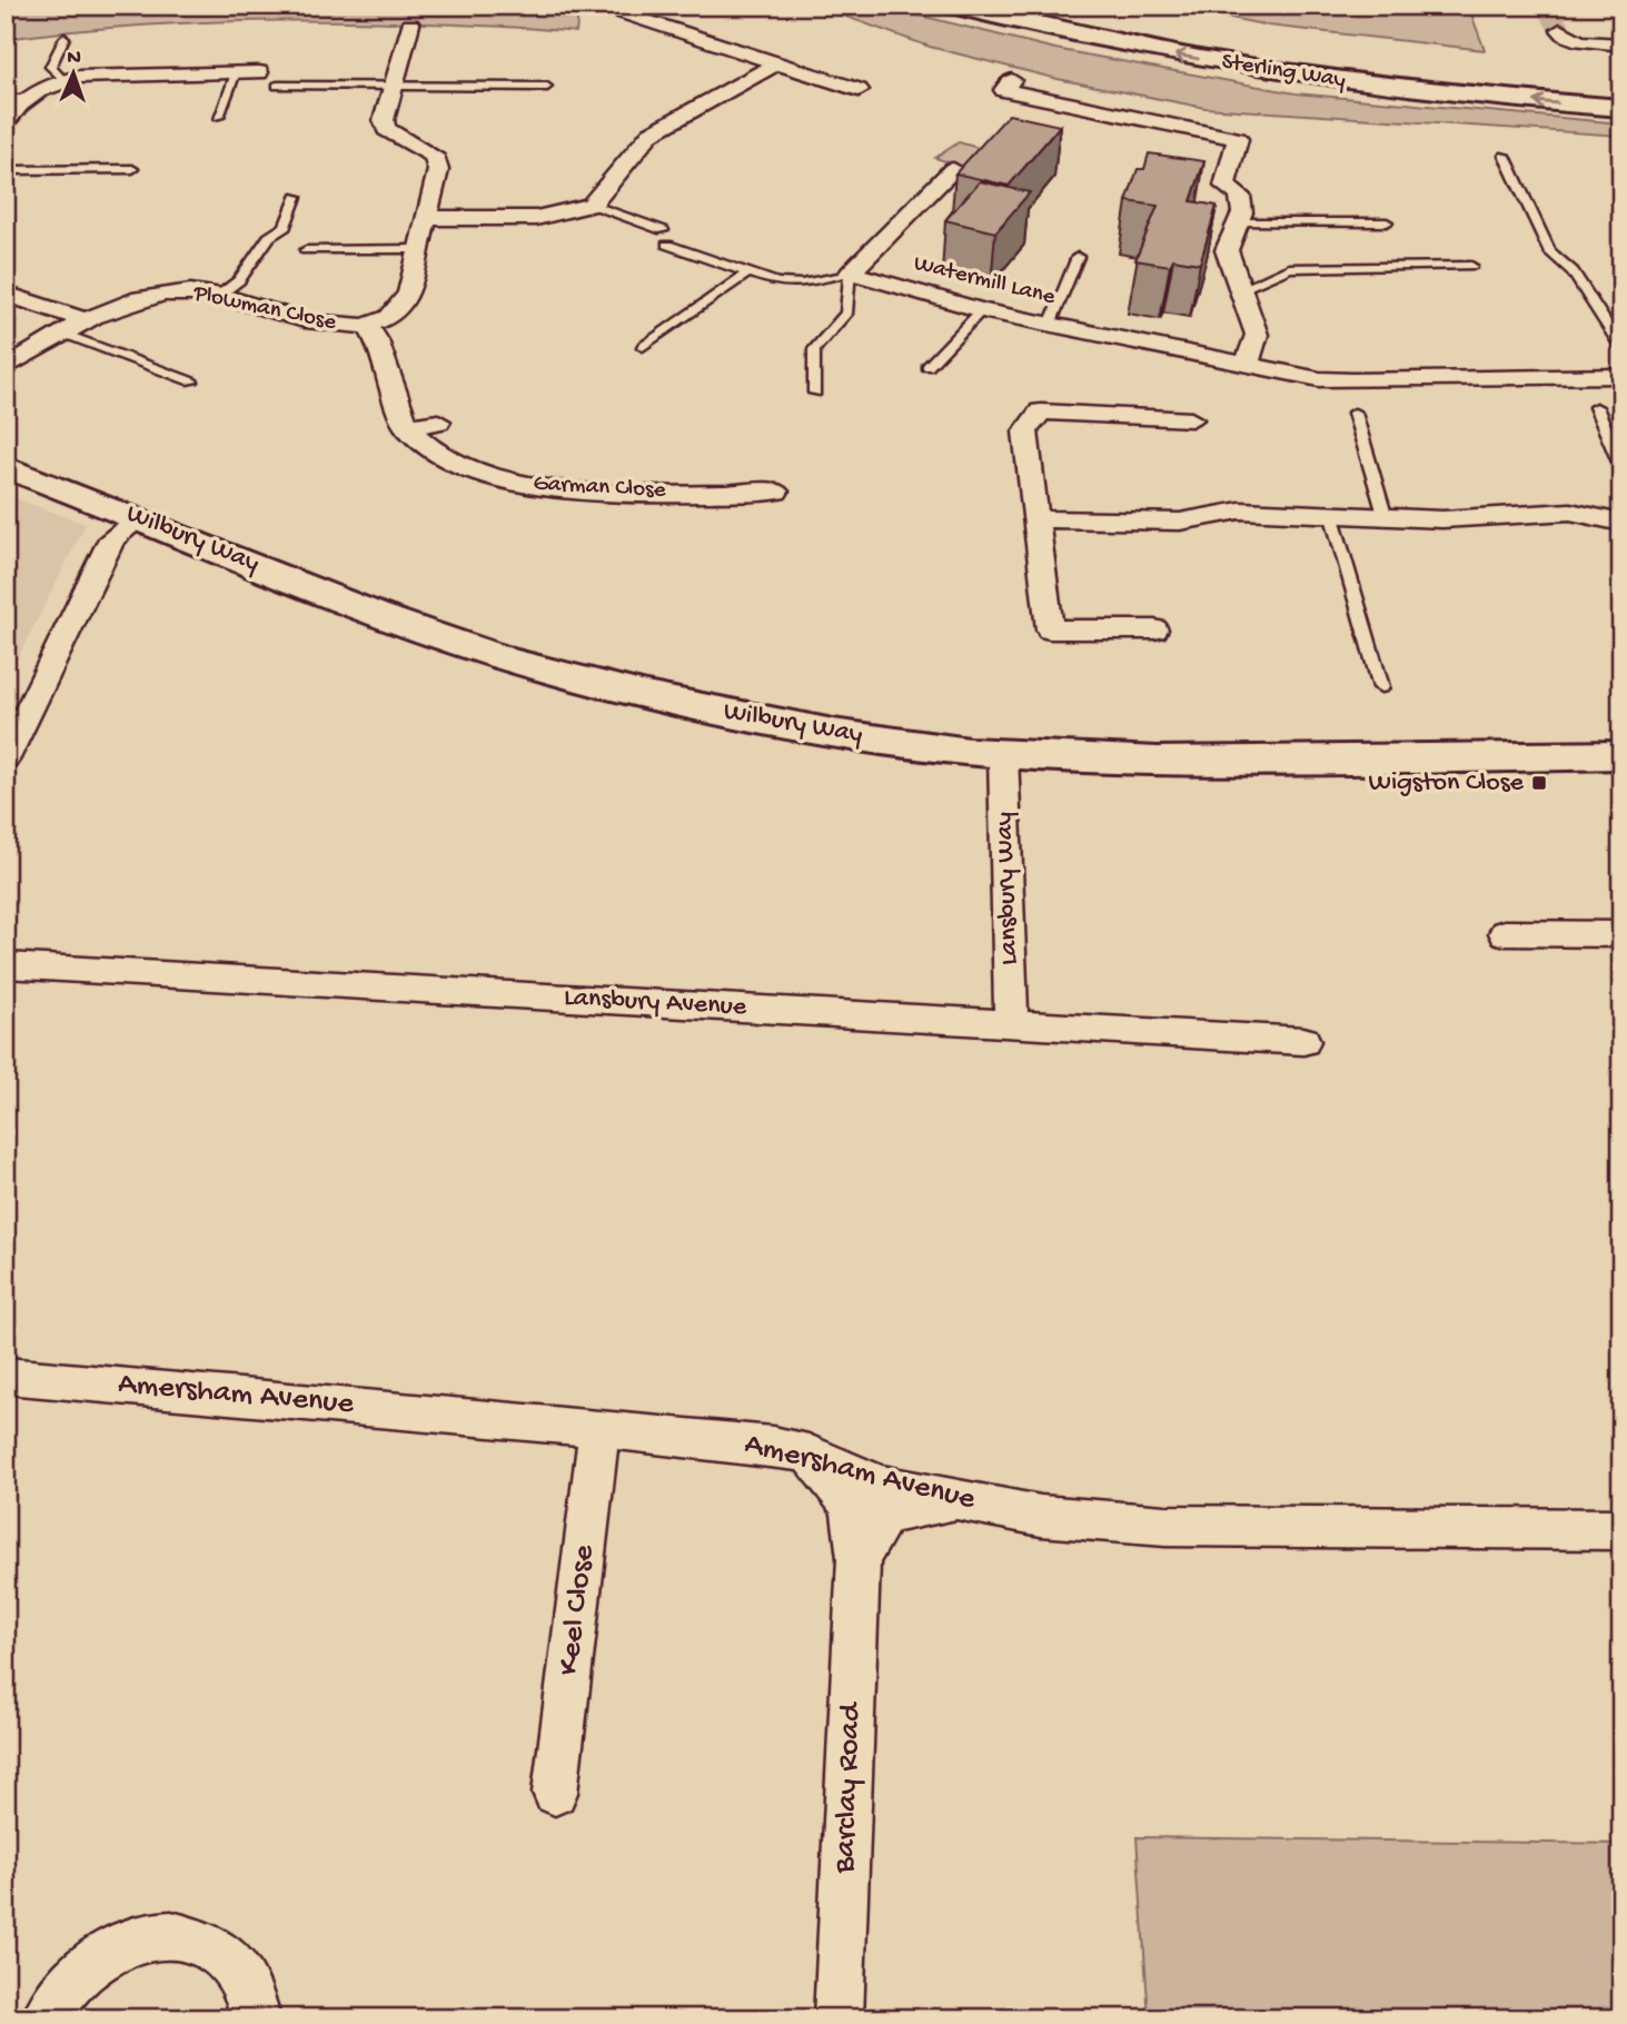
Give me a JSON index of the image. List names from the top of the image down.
{
  "streets": {
    "main road": ["Sterling Way", "Wilbury Way"],
    "street": [
      "Watermill Lane",
      "Plowman Close",
      "Garman Close",
      "Lansbury Way",
      "Lansbury Avenue",
      "Amersham Avenue",
      "Keel Close",
      "Barclay Road"
    ]
  },
  "crossings": [
    ["Wilbury Way", "Lansbury Way"],
    ["Lansbury Way", "Lansbury Avenue"],
    ["Amersham Avenue", "Keel Close"],
    ["Amersham Avenue", "Barclay Road"]
  ],
  "places": {
    "transit": ["Wigston Close"]
  },
  "north": "top"
}
